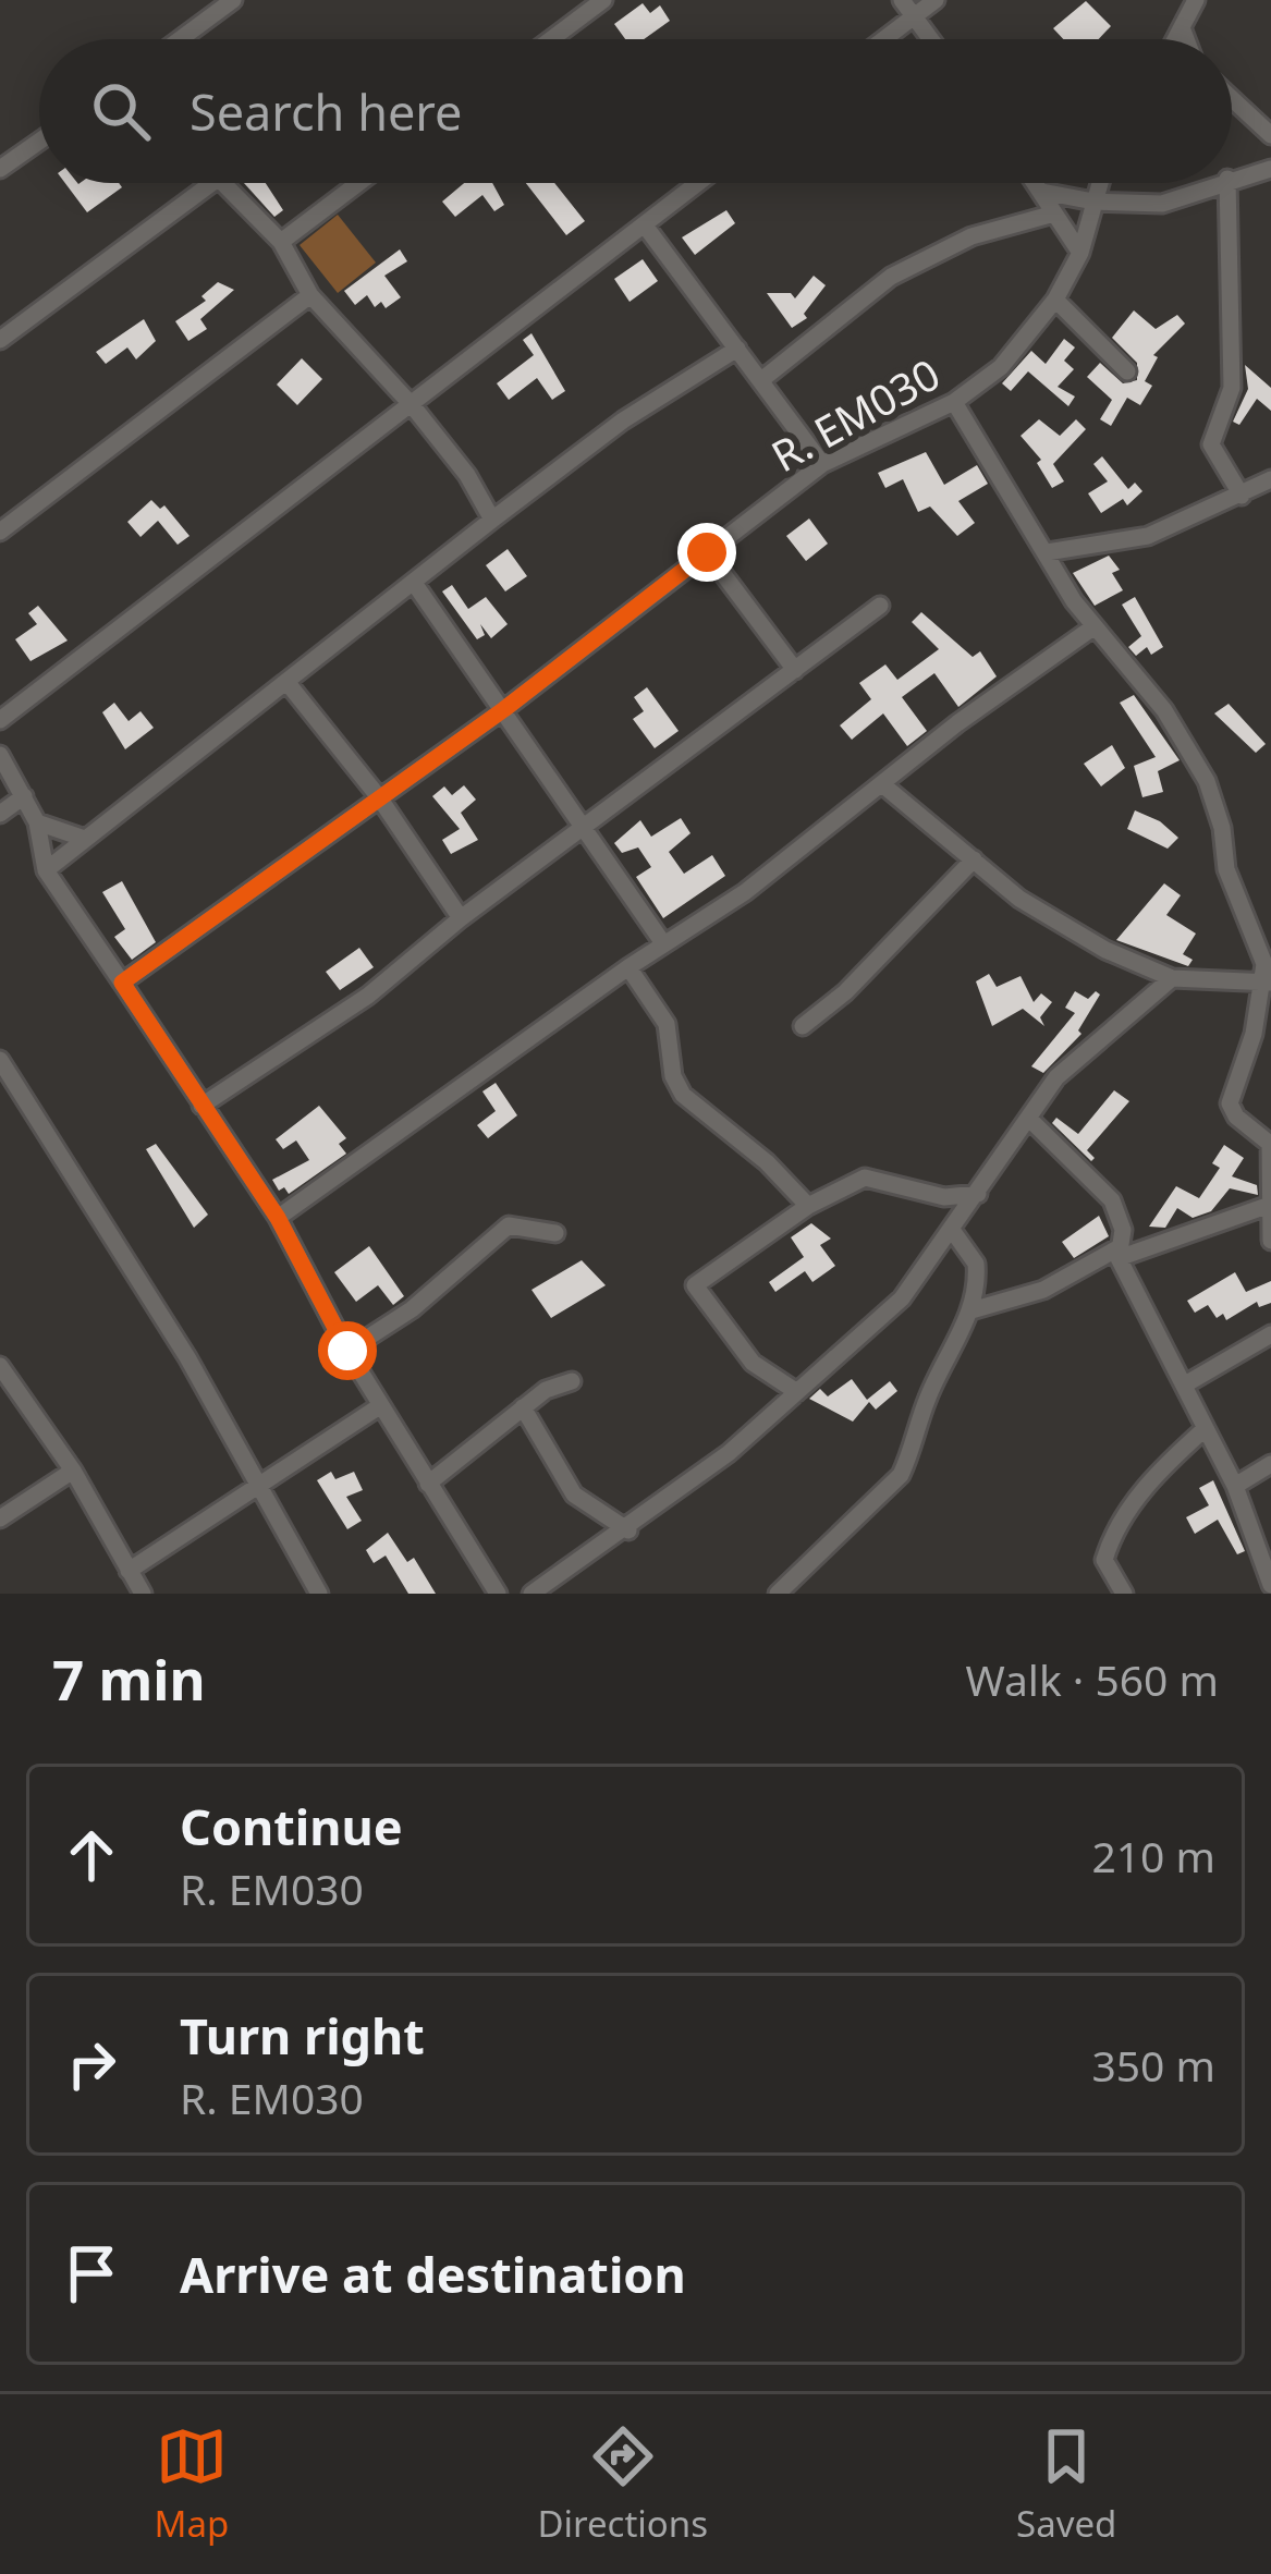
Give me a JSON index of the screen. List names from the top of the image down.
{
  "streets": {
    "street": ["R. EM030"]
  },
  "page": {
    "search": "Search here",
    "heading": ["7 min", "Walk · 560 m"],
    "list": [
      ["Continue", "R. EM030", "210 m"],
      ["Turn right", "R. EM030", "350 m"],
      "Arrive at destination"
    ],
    "nav": ["Map", "Directions", "Saved"]
  }
}
